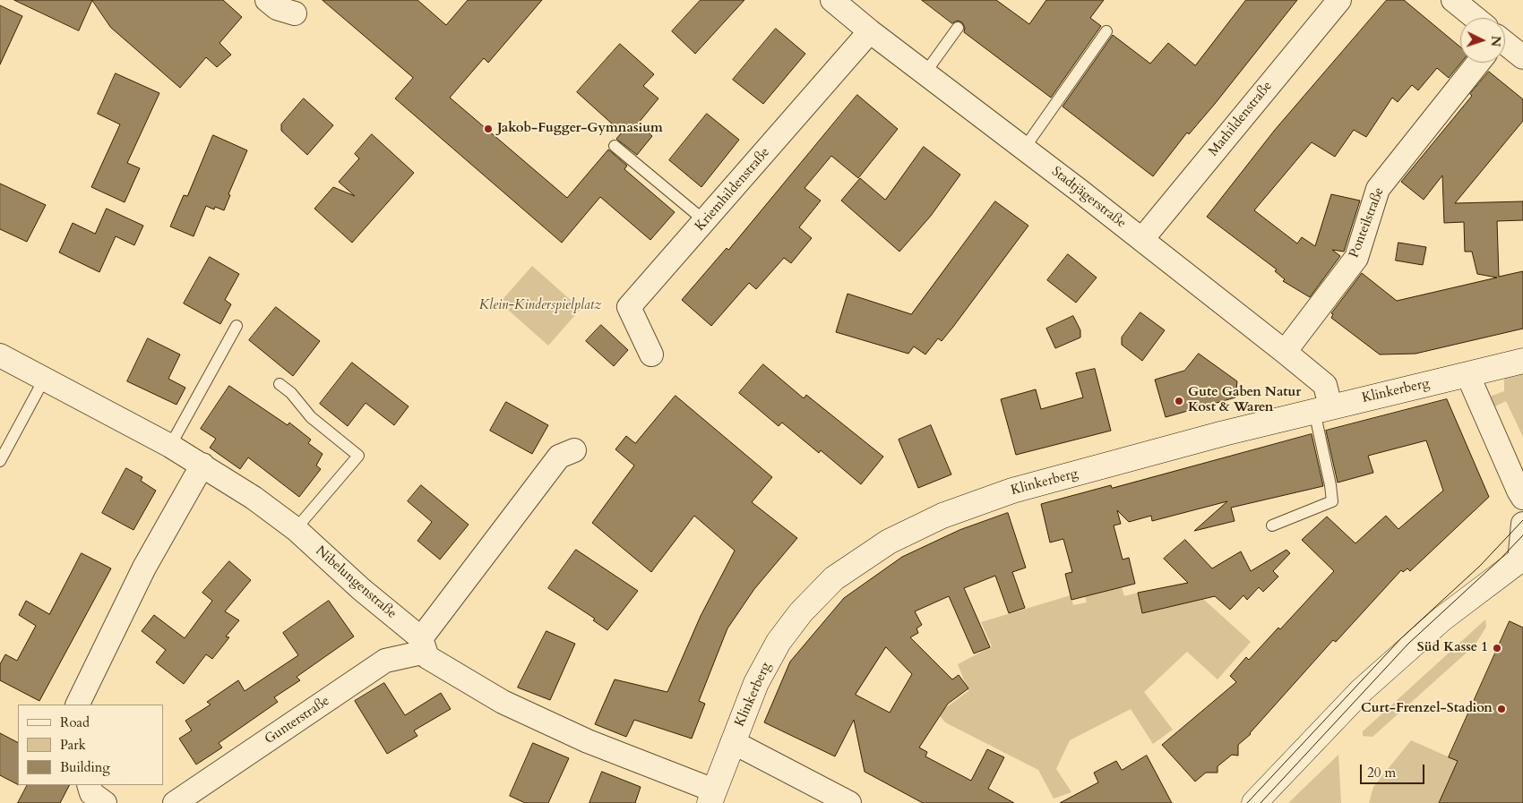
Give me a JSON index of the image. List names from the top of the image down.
{
  "streets": {
    "main road": ["Klinkerberg"],
    "street": [
      "Mathildenstraße",
      "Kriemhildenstraße",
      "Stadtjägerstraße",
      "Ponteilstraße",
      "Nibelungenstraße",
      "Gunterstraße"
    ]
  },
  "crossings": [
    ["Mathildenstraße", "Stadtjägerstraße"],
    ["Kriemhildenstraße", "Stadtjägerstraße"],
    ["Stadtjägerstraße", "Ponteilstraße"],
    ["Stadtjägerstraße", "Klinkerberg"],
    ["Klinkerberg", "Nibelungenstraße"],
    ["Nibelungenstraße", "Gunterstraße"]
  ],
  "parks": ["Klein-Kinderspielplatz"],
  "places": [
    "Jakob-Fugger-Gymnasium",
    "Gute Gaben Natur Kost & Waren",
    "Süd Kasse 1",
    "Curt-Frenzel-Stadion"
  ],
  "legend": ["Road", "Park", "Building"],
  "scale_bar": "20 m",
  "north": "right"
}
